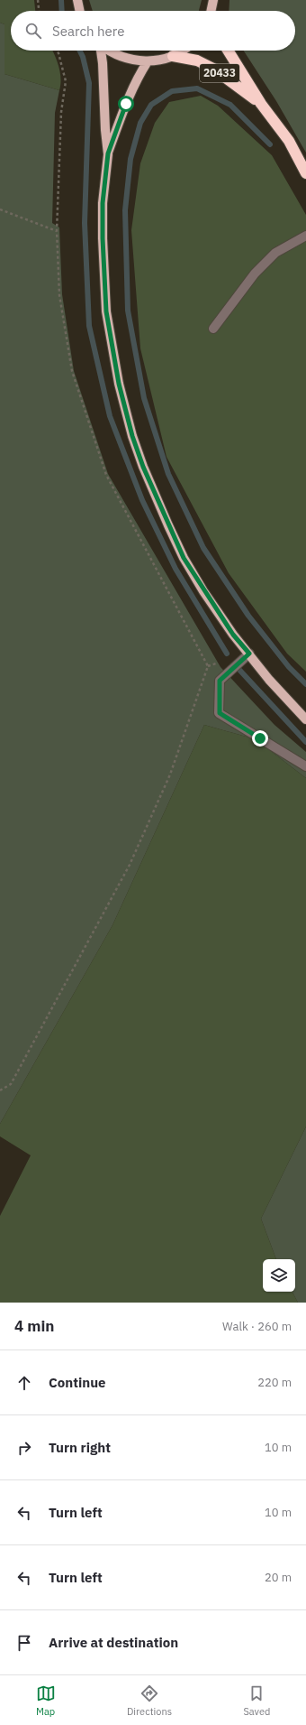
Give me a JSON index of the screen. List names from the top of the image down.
{
  "streets": {
    "highway": ["20433"]
  },
  "page": {
    "search": "Search here",
    "heading": ["4 min", "Walk · 260 m"],
    "list": [
      ["Continue", "220 m"],
      ["Turn right", "10 m"],
      ["Turn left", "10 m"],
      ["Turn left", "20 m"],
      "Arrive at destination"
    ],
    "nav": ["Map", "Directions", "Saved"]
  }
}
